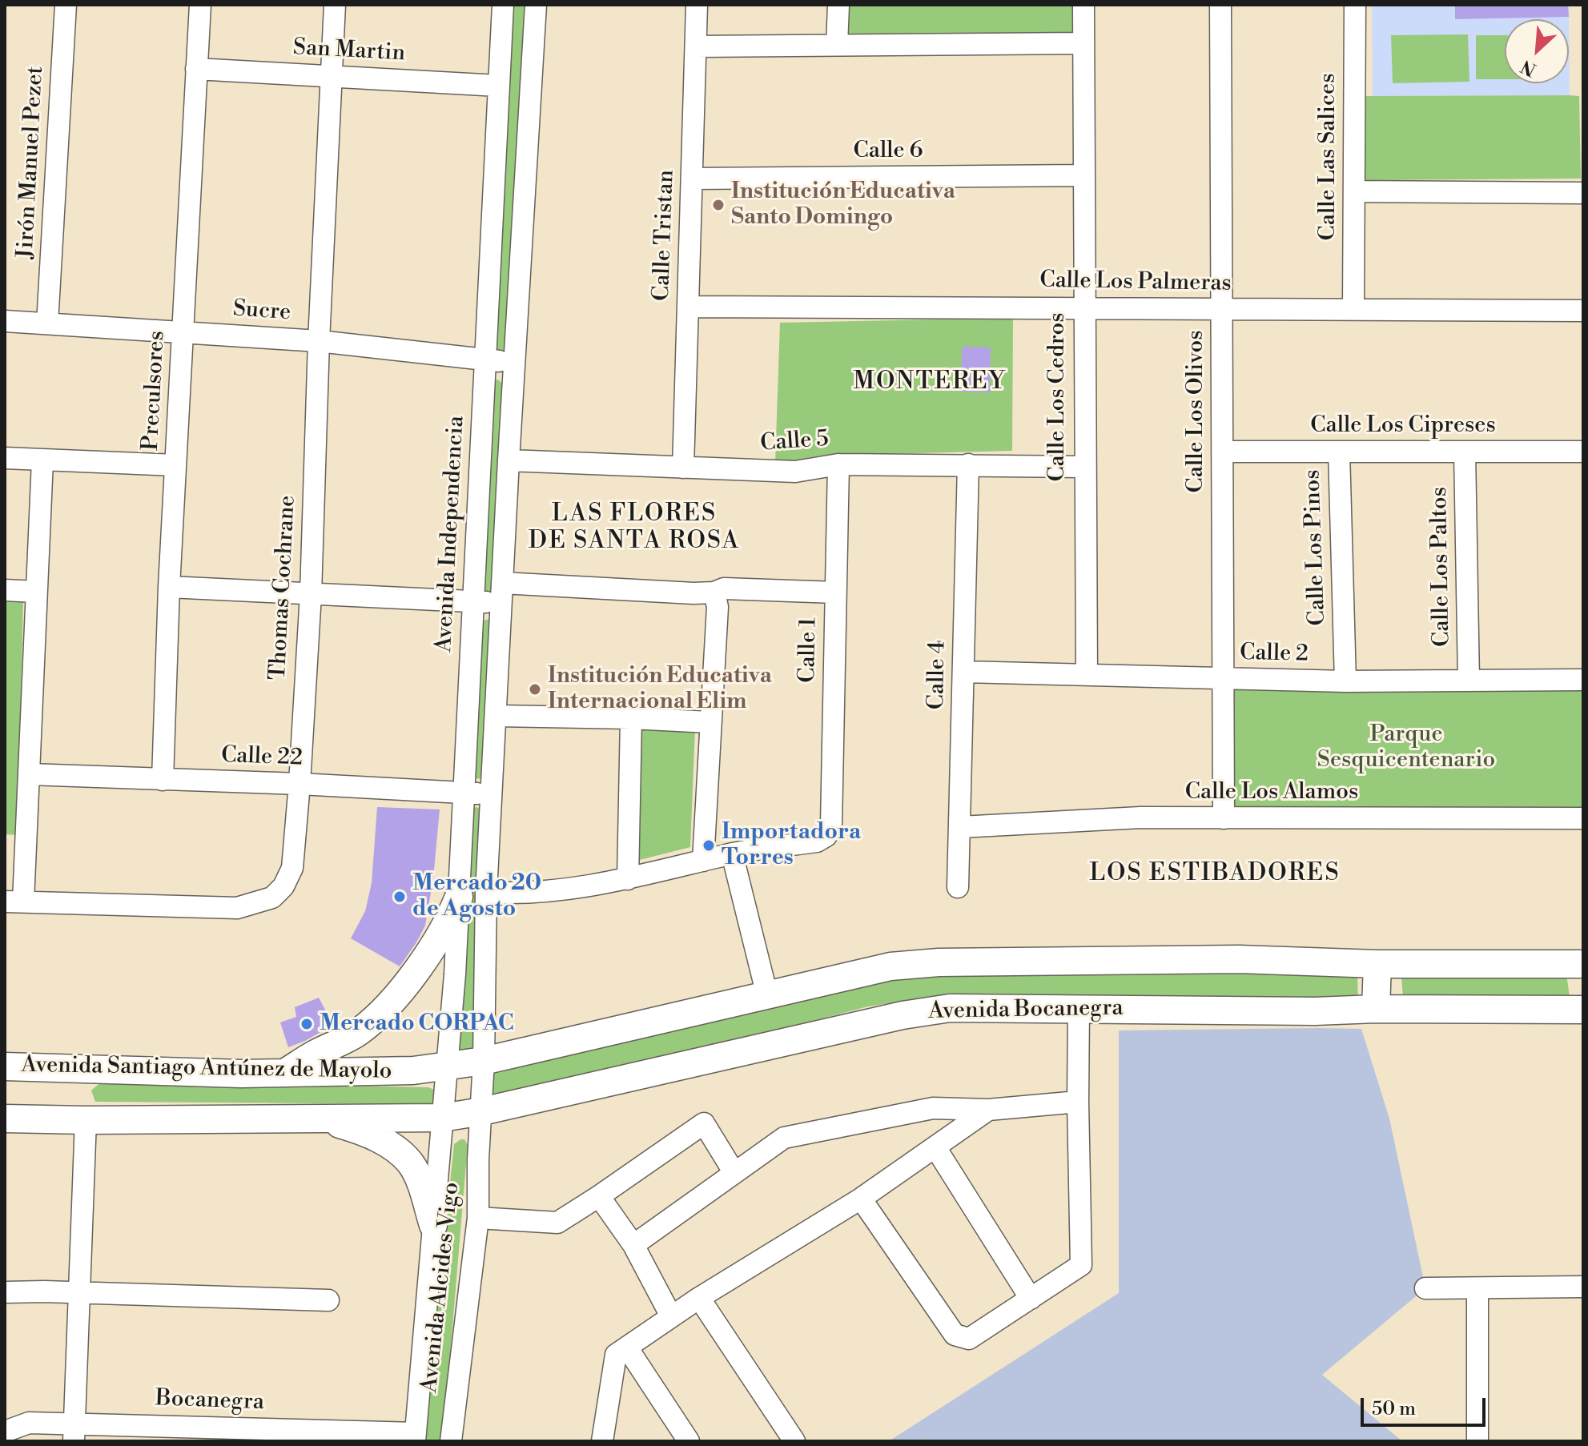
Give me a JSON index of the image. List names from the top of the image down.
{
  "streets": {
    "main road": ["Avenida Bocanegra", "Avenida Santiago Antúnez de Mayolo"],
    "street": [
      "San Martin",
      "Calle 6",
      "Calle Las Salices",
      "Jirón Manuel Pezet",
      "Calle Tristan",
      "Calle Los Palmeras",
      "Sucre",
      "Preculsores",
      "Calle Los Cedros",
      "Calle Los Olivos",
      "Calle Los Cipreses",
      "Calle 5",
      "Avenida Independencia",
      "Calle Los Pinos",
      "Calle Los Paltos",
      "Thomas Cochrane",
      "Calle 1",
      "Calle 2",
      "Calle 4",
      "Calle 22",
      "Calle Los Alamos",
      "Avenida Alcides Vigo",
      "Bocanegra"
    ]
  },
  "crossings": [
    ["San Martin", "Preculsores"],
    ["San Martin", "Avenida Independencia"],
    ["San Martin", "Thomas Cochrane"],
    ["Calle 6", "Calle Tristan"],
    ["Calle 6", "Calle Los Cedros"],
    ["Calle Las Salices", "Calle Los Palmeras"],
    ["Jirón Manuel Pezet", "Sucre"],
    ["Calle Tristan", "Calle Los Palmeras"],
    ["Calle Tristan", "Calle 5"],
    ["Calle Los Palmeras", "Calle Los Cedros"],
    ["Calle Los Palmeras", "Calle Los Olivos"],
    ["Sucre", "Preculsores"],
    ["Sucre", "Avenida Independencia"],
    ["Sucre", "Thomas Cochrane"],
    ["Preculsores", "Calle 22"],
    ["Calle Los Cedros", "Calle 5"],
    ["Calle Los Cedros", "Calle 2"],
    ["Calle Los Olivos", "Calle Los Cipreses"],
    ["Calle Los Olivos", "Calle 2"],
    ["Calle Los Olivos", "Calle Los Alamos"],
    ["Calle Los Cipreses", "Calle Los Pinos"],
    ["Calle Los Cipreses", "Calle Los Paltos"],
    ["Calle 5", "Calle 1"],
    ["Calle 5", "Calle 4"],
    ["Avenida Independencia", "Calle 22"],
    ["Avenida Independencia", "Avenida Santiago Antúnez de Mayolo"],
    ["Avenida Independencia", "Avenida Alcides Vigo"],
    ["Calle Los Pinos", "Calle 2"],
    ["Calle Los Paltos", "Calle 2"],
    ["Thomas Cochrane", "Calle 22"],
    ["Calle 2", "Calle 4"],
    ["Calle 4", "Calle Los Alamos"],
    ["Avenida Bocanegra", "Avenida Santiago Antúnez de Mayolo"],
    ["Avenida Bocanegra", "Avenida Alcides Vigo"],
    ["Avenida Santiago Antúnez de Mayolo", "Avenida Alcides Vigo"],
    ["Avenida Alcides Vigo", "Bocanegra"]
  ],
  "districts": ["MONTEREY", "LAS FLORES DE SANTA ROSA", "LOS ESTIBADORES"],
  "parks": ["Parque Sesquicentenario"],
  "places": [
    "Institución Educativa Santo Domingo",
    "Institución Educativa Internacional Elim",
    "Importadora Torres",
    "Mercado 20 de Agosto",
    "Mercado CORPAC"
  ],
  "scale_bar": "50 m",
  "north": "bottom left"
}
